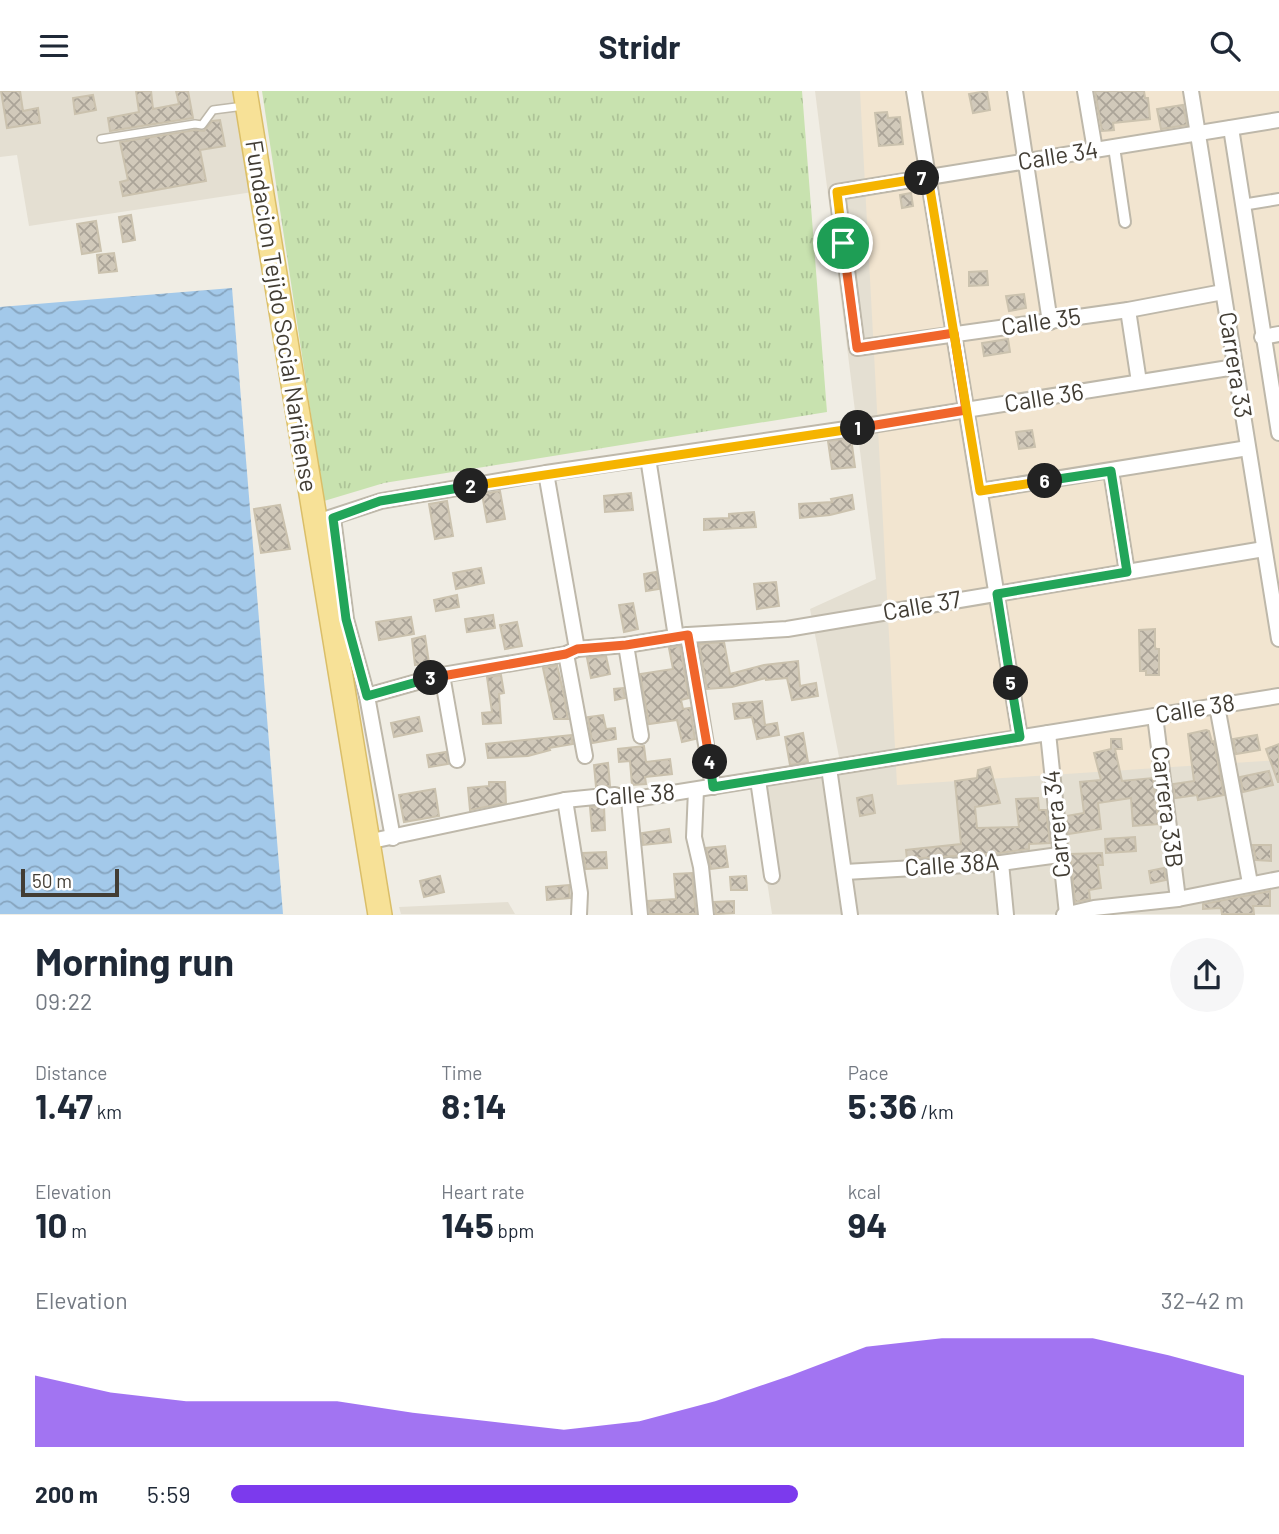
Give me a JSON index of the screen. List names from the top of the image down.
{
  "streets": {
    "main road": ["Fundacion Tejido Social Nariñense"],
    "street": [
      "Calle 34",
      "Calle 35",
      "Carrera 33",
      "Calle 36",
      "Calle 37",
      "Calle 38",
      "Carrera 33B",
      "Carrera 34",
      "Calle 38A"
    ]
  },
  "crossings": [
    ["Calle 34", "Calle 35"],
    ["Calle 34", "Carrera 33"],
    ["Fundacion Tejido Social Nariñense", "Calle 36"],
    ["Fundacion Tejido Social Nariñense", "Calle 38"],
    ["Calle 35", "Carrera 33"],
    ["Carrera 33", "Calle 36"],
    ["Carrera 33", "Calle 37"],
    ["Calle 38", "Carrera 33B"],
    ["Calle 38", "Carrera 34"],
    ["Carrera 34", "Calle 38A"]
  ],
  "scale_bar": "50 m",
  "page": {
    "header": "Stridr",
    "pins": [
      "7",
      "1",
      "6",
      "2",
      "3",
      "5",
      "4"
    ],
    "scale": "50 m",
    "heading": ["Morning run", "09:22"],
    "stats": [
      ["Distance", "1.47 km"],
      ["Time", "8:14"],
      ["Pace", "5:36 /km"],
      ["Elevation", "10 m"],
      ["Heart rate", "145 bpm"],
      ["kcal", "94"]
    ],
    "chart": ["Elevation", "32–42 m"],
    "list": [
      {
        "name": "200 m",
        "note": "5:59"
      }
    ]
  }
}
